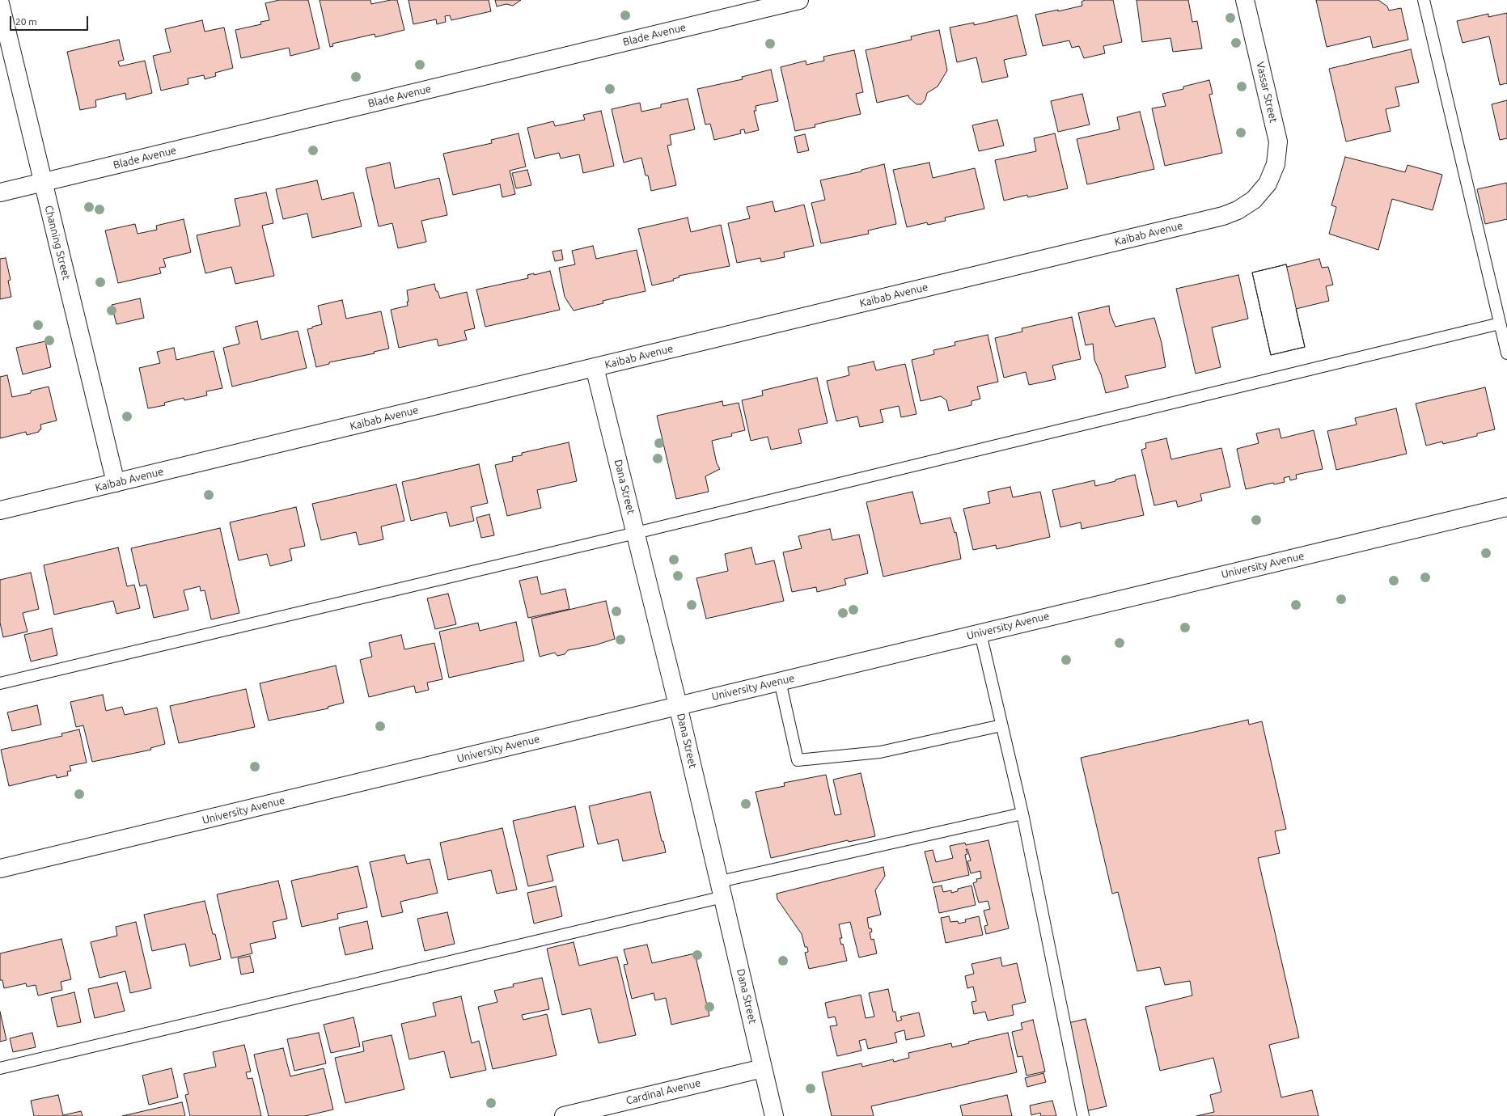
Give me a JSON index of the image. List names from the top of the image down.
{
  "streets": {
    "street": [
      "Blade Avenue",
      "Vassar Street",
      "Kaibab Avenue",
      "Channing Street",
      "Dana Street",
      "University Avenue",
      "Cardinal Avenue"
    ]
  },
  "crossings": [
    ["Blade Avenue", "Channing Street"],
    ["Vassar Street", "Kaibab Avenue"],
    ["Kaibab Avenue", "Channing Street"],
    ["Kaibab Avenue", "Dana Street"],
    ["Dana Street", "University Avenue"],
    ["Dana Street", "Cardinal Avenue"]
  ],
  "scale_bar": "20 m"
}
